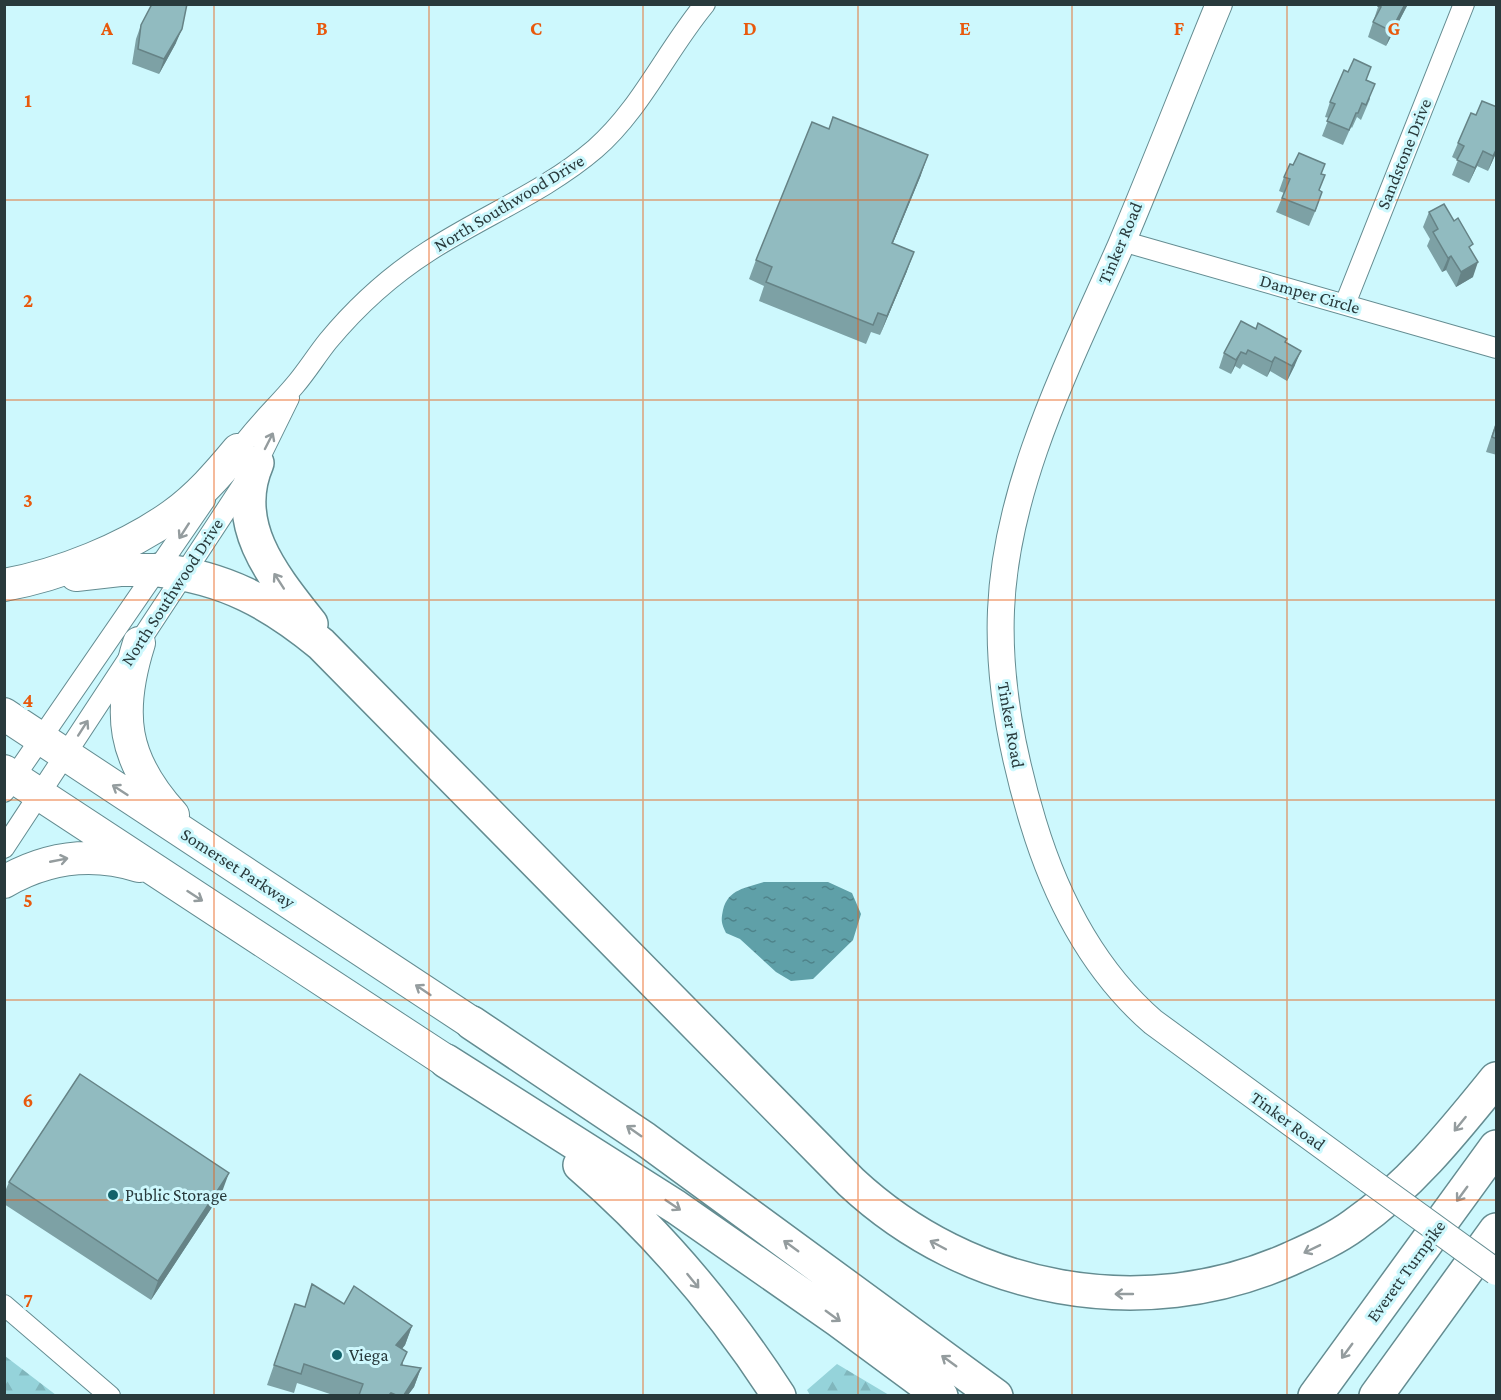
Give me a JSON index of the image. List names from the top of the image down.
{
  "streets": {
    "highway": ["Everett Turnpike"],
    "main road": ["Somerset Parkway"],
    "street": [
      "Sandstone Drive",
      "North Southwood Drive",
      "Tinker Road",
      "Damper Circle"
    ]
  },
  "crossings": [
    ["Sandstone Drive", "Damper Circle"],
    ["North Southwood Drive", "Somerset Parkway"],
    ["Tinker Road", "Damper Circle"]
  ],
  "places": ["Public Storage", "Viega"],
  "grid": {
    "columns": [
      "A",
      "B",
      "C",
      "D",
      "E",
      "F",
      "G"
    ],
    "rows": [
      "1",
      "2",
      "3",
      "4",
      "5",
      "6",
      "7"
    ]
  }
}
